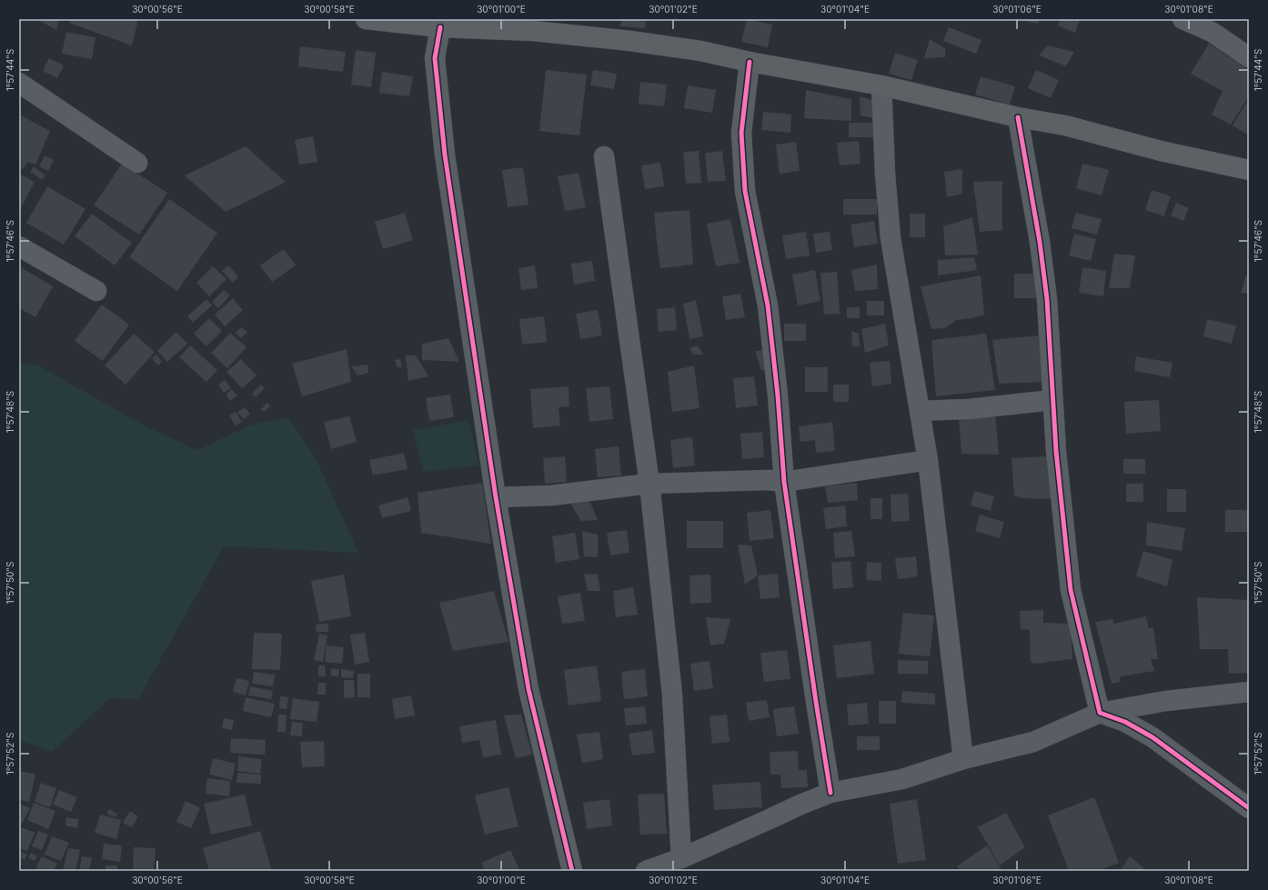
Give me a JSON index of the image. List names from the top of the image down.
{
  "coordinates": [
    "30°00'56\"E",
    "30°00'58\"E",
    "30°01'00\"E",
    "30°01'02\"E",
    "30°01'04\"E",
    "30°01'06\"E",
    "30°01'08\"E",
    "1°57'44\"S",
    "1°57'46\"S",
    "1°57'48\"S",
    "1°57'50\"S",
    "1°57'52\"S"
  ]
}
